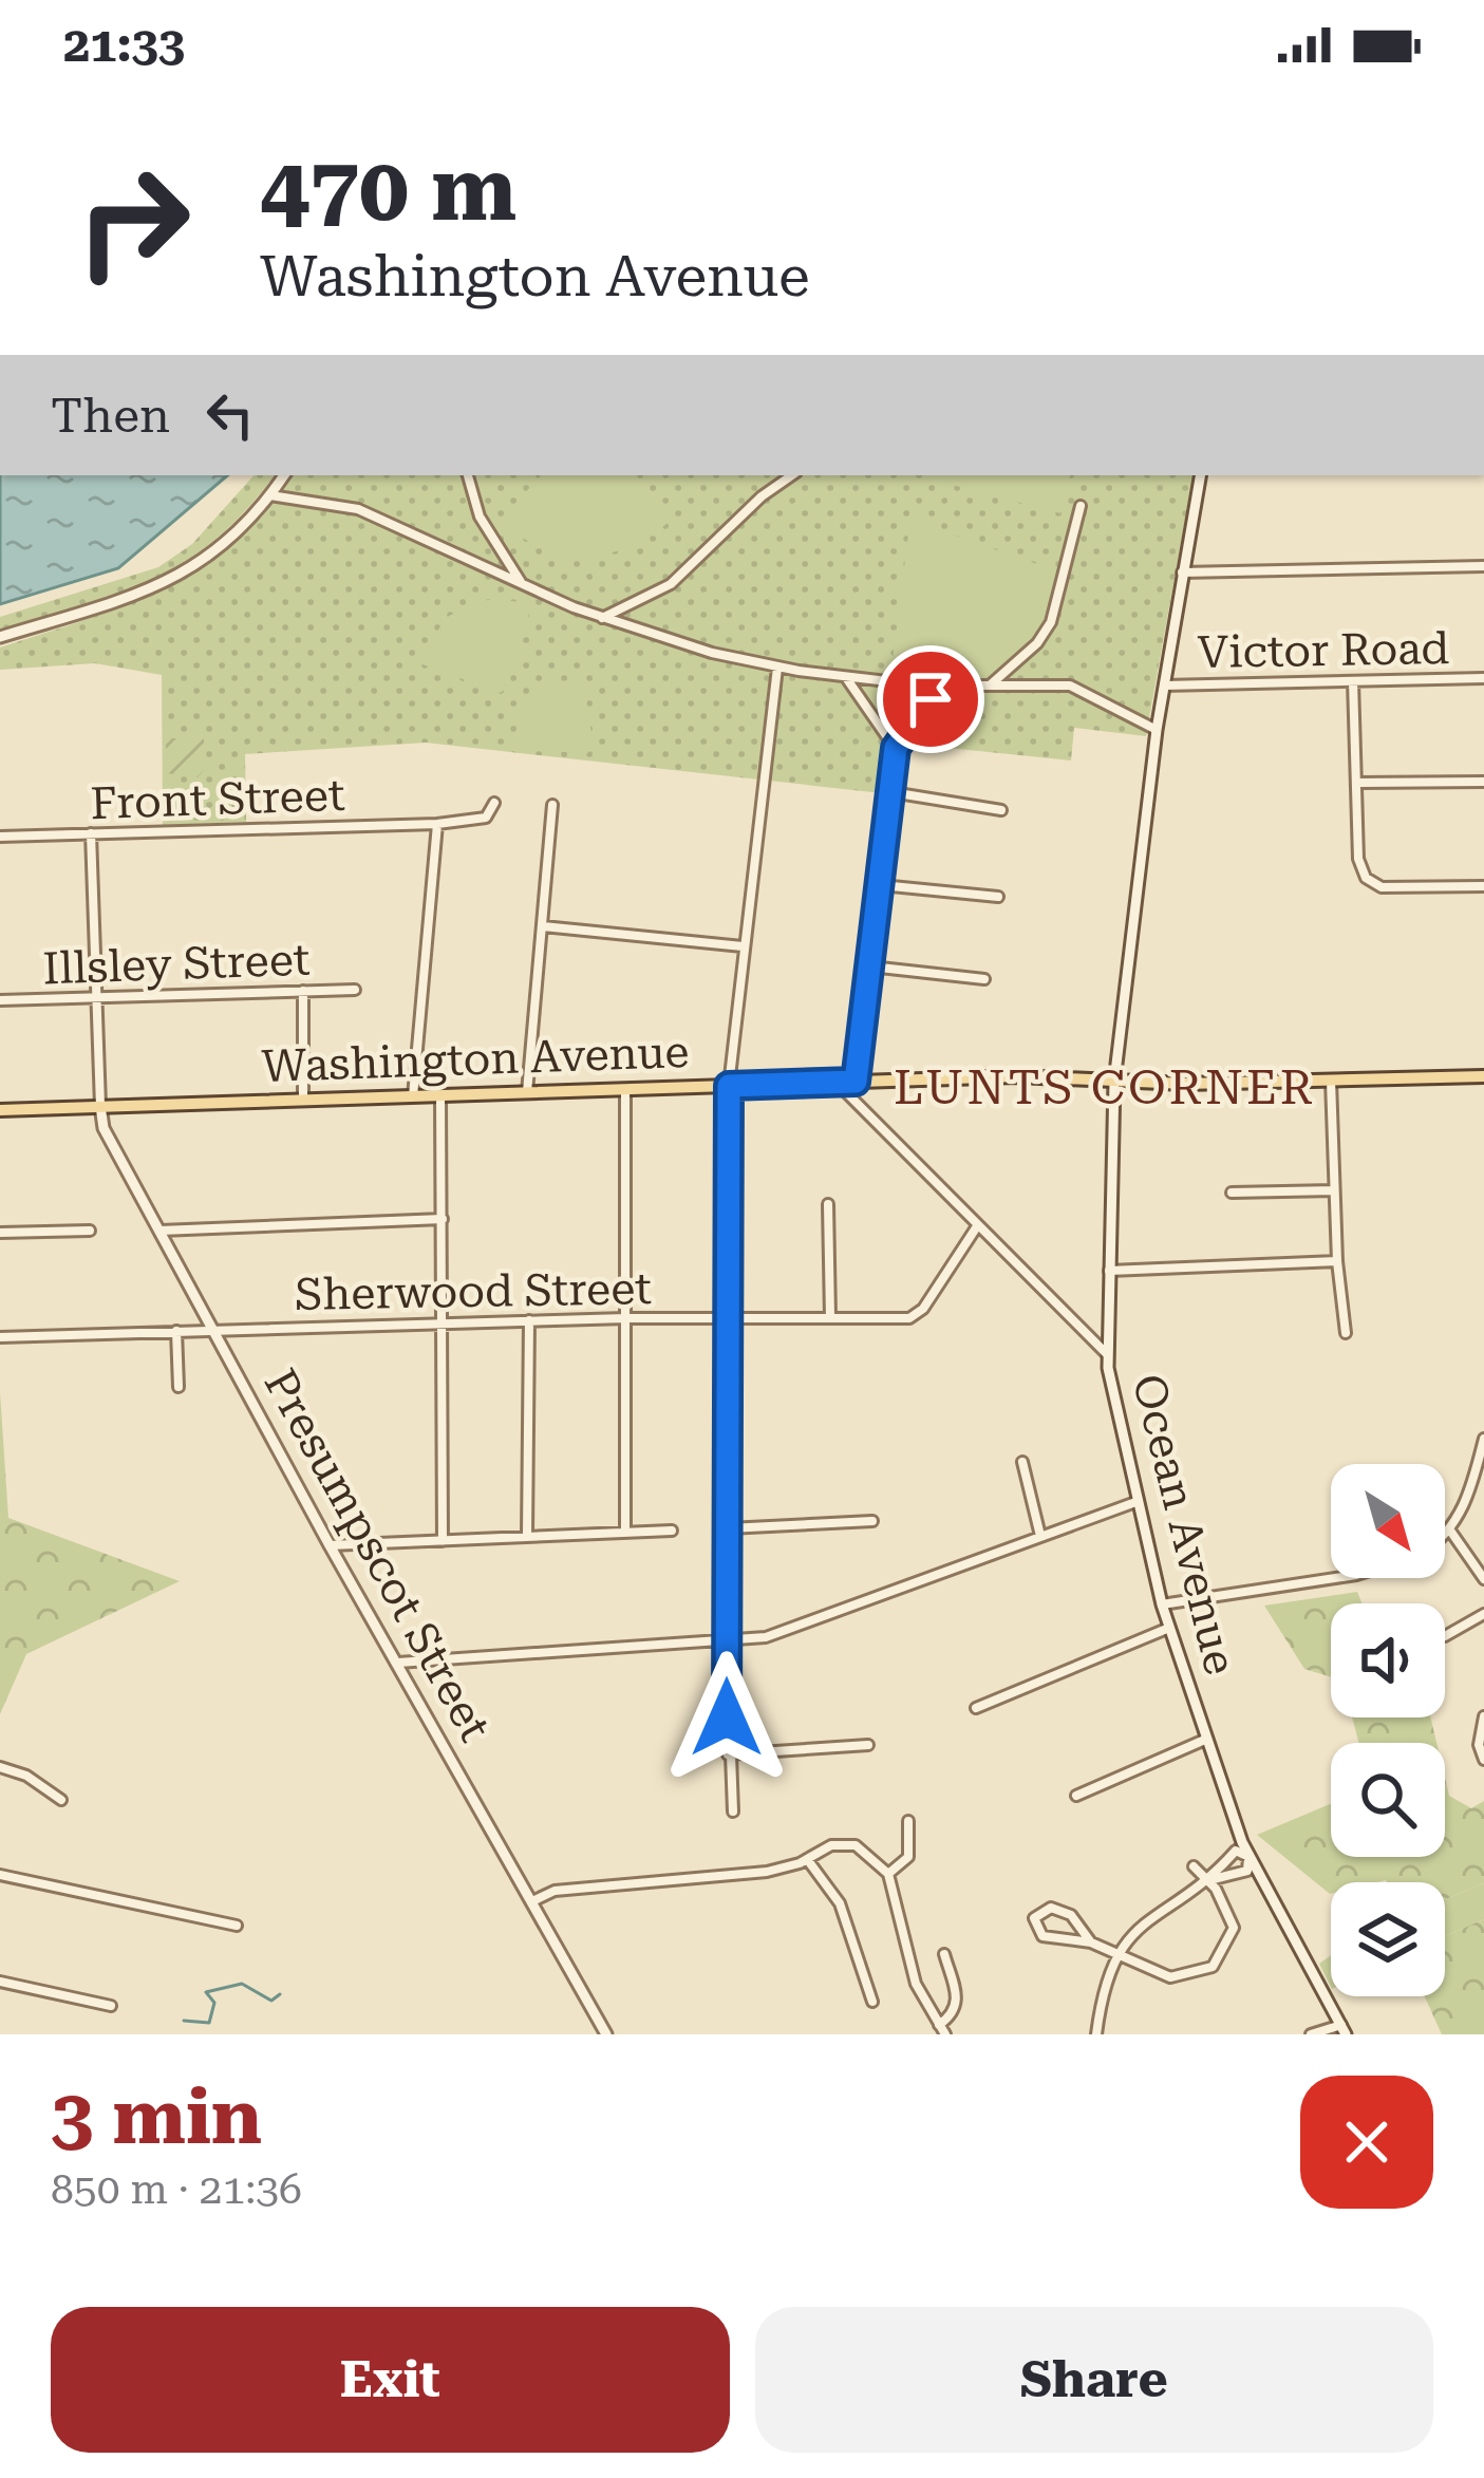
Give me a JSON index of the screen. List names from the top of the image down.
{
  "streets": {
    "main road": ["Washington Avenue", "Ocean Avenue", "Presumpscot Street"],
    "street": [
      "Victor Road",
      "Front Street",
      "Illsley Street",
      "Sherwood Street"
    ]
  },
  "crossings": [
    ["Victor Road", "Ocean Avenue"],
    ["Washington Avenue", "Ocean Avenue"],
    ["Washington Avenue", "Presumpscot Street"],
    ["Sherwood Street", "Presumpscot Street"]
  ],
  "districts": ["LUNTS CORNER"],
  "north": "bottom right",
  "page": {
    "status": "21:33",
    "turn": ["470 m", "Washington Avenue"],
    "then": "Then",
    "heading": ["3 min", "850 m · 21:36"],
    "buttons": ["Exit", "Share"]
  }
}
